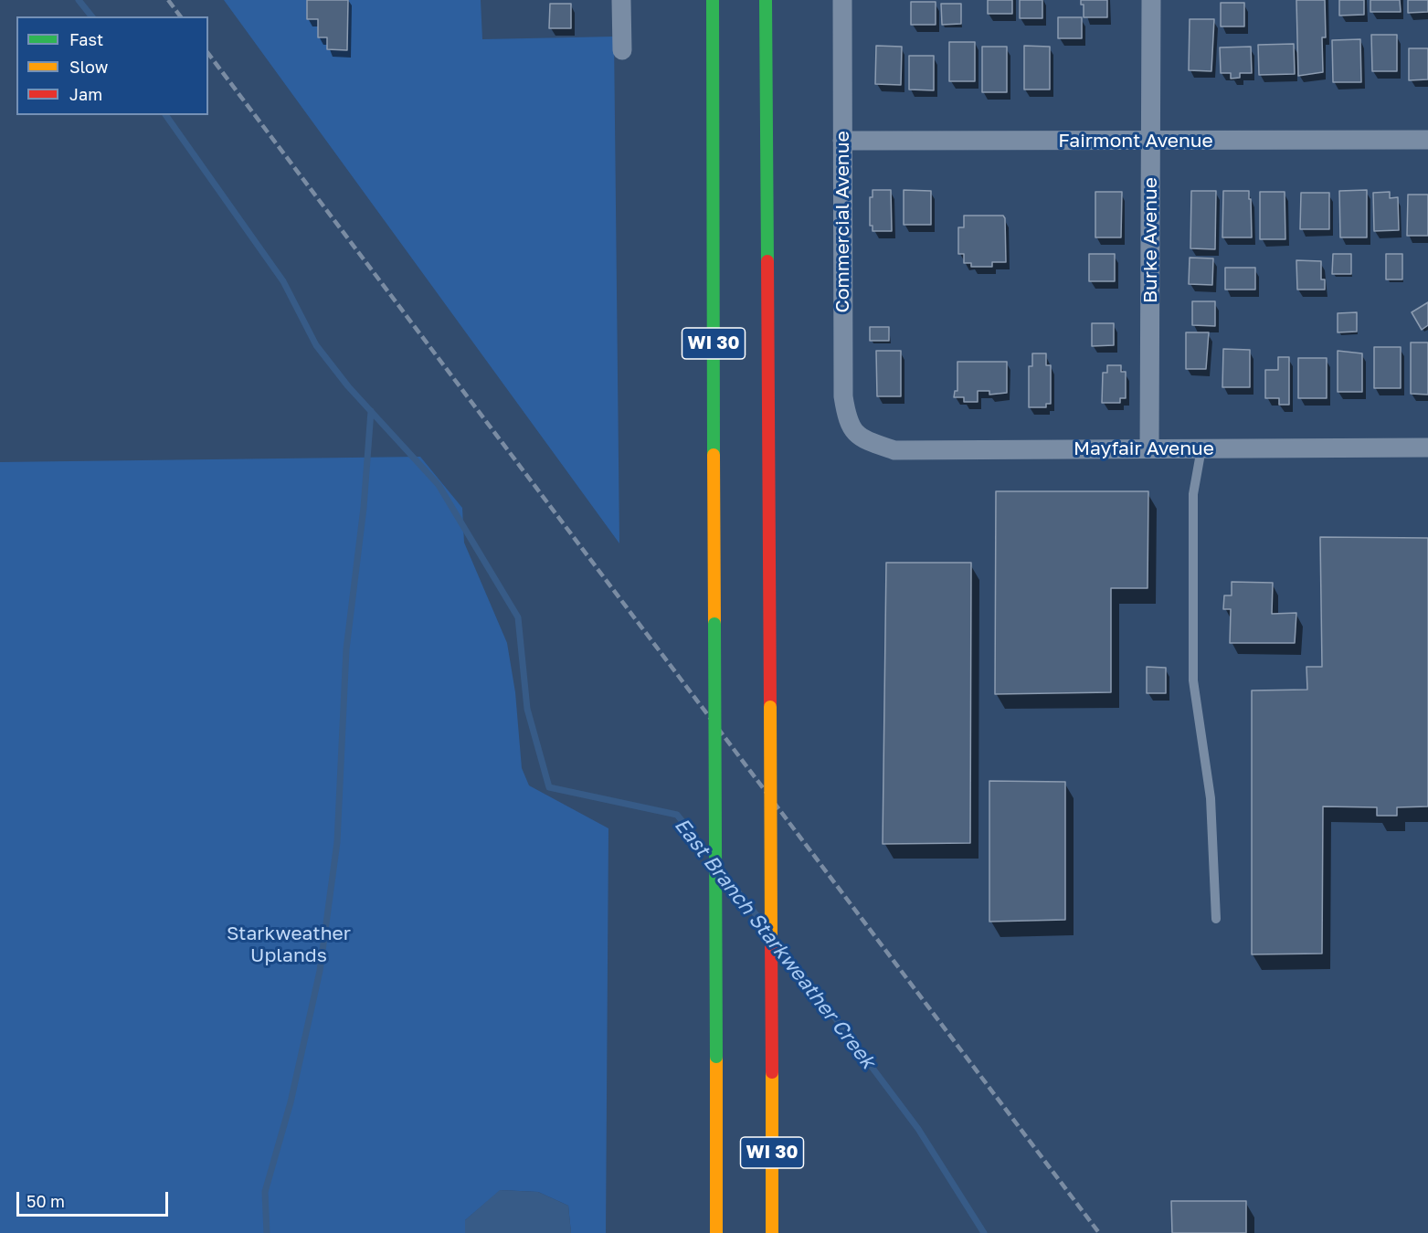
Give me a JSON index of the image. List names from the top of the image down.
{
  "streets": {
    "highway": ["WI 30"],
    "street": [
      "Fairmont Avenue",
      "Commercial Avenue",
      "Burke Avenue",
      "Mayfair Avenue"
    ]
  },
  "crossings": [
    ["Fairmont Avenue", "Commercial Avenue"],
    ["Fairmont Avenue", "Burke Avenue"],
    ["Commercial Avenue", "Mayfair Avenue"],
    ["Burke Avenue", "Mayfair Avenue"]
  ],
  "water": ["East Branch Starkweather Creek"],
  "parks": ["Starkweather Uplands"],
  "legend": ["Fast", "Slow", "Jam"],
  "scale_bar": "50 m"
}
